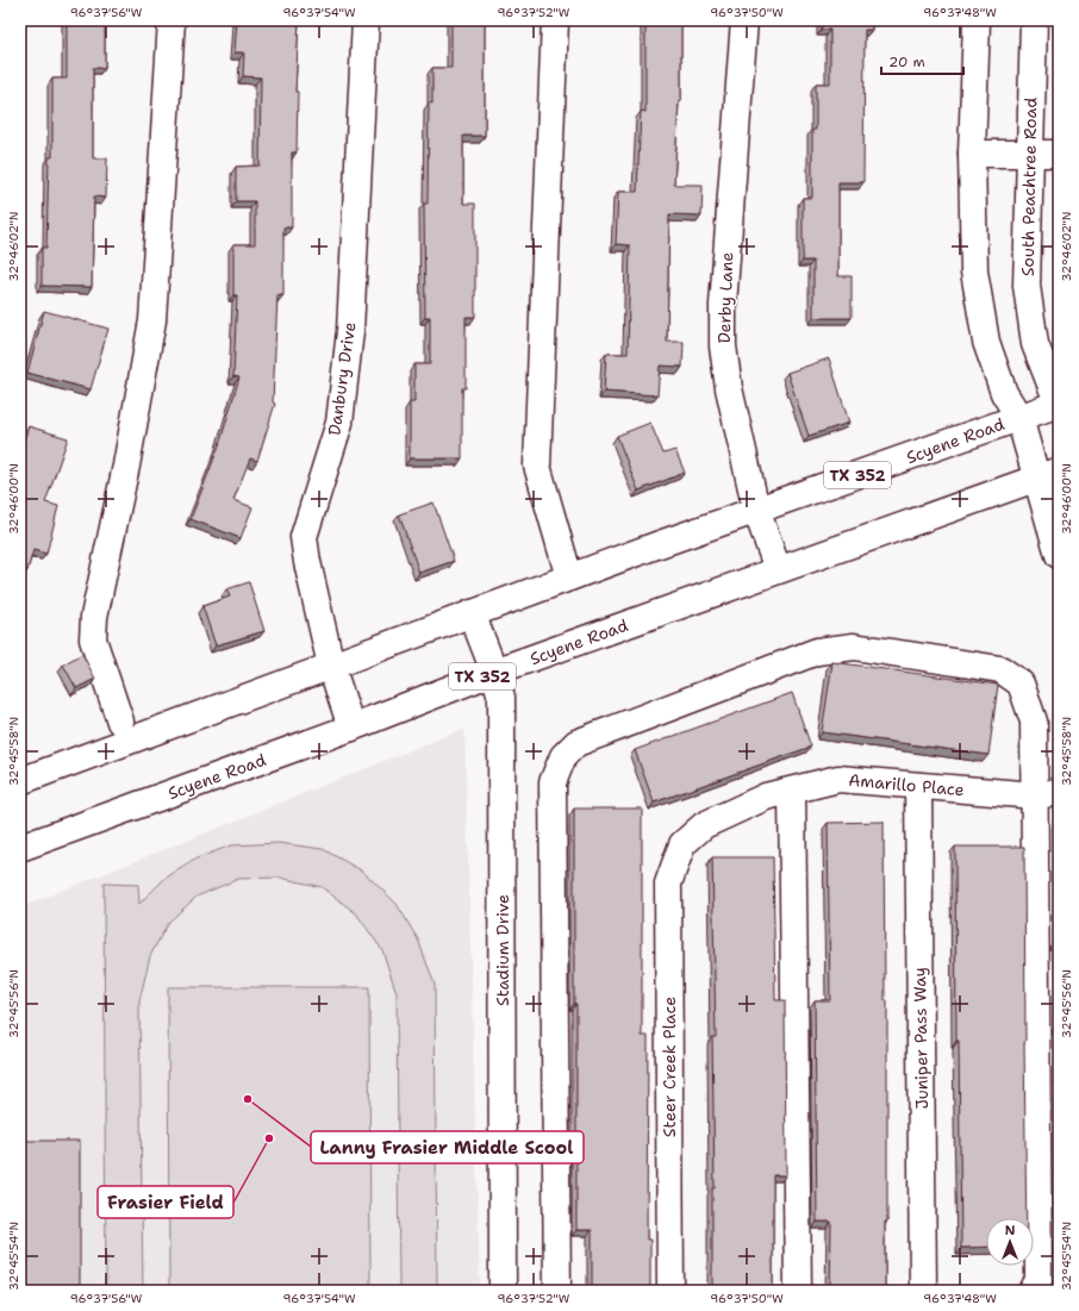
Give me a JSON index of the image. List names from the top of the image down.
{
  "streets": {
    "street": [
      "South Peachtree Road",
      "Derby Lane",
      "Danbury Drive",
      "Scyene Road",
      "TX 352",
      "Amarillo Place",
      "Stadium Drive",
      "Juniper Pass Way",
      "Steer Creek Place"
    ]
  },
  "crossings": [
    ["South Peachtree Road", "Scyene Road"],
    ["Derby Lane", "Scyene Road"],
    ["Danbury Drive", "Scyene Road"],
    ["Scyene Road", "Stadium Drive"],
    ["Amarillo Place", "Juniper Pass Way"],
    ["Amarillo Place", "Steer Creek Place"]
  ],
  "places": ["Lanny Frasier Middle Scool", "Frasier Field"],
  "scale_bar": "20 m",
  "north": "top",
  "coordinates": [
    "96°37'56\"W",
    "96°37'54\"W",
    "96°37'52\"W",
    "96°37'50\"W",
    "96°37'48\"W",
    "32°46'02\"N",
    "32°46'00\"N",
    "32°45'58\"N",
    "32°45'56\"N",
    "32°45'54\"N"
  ]
}
